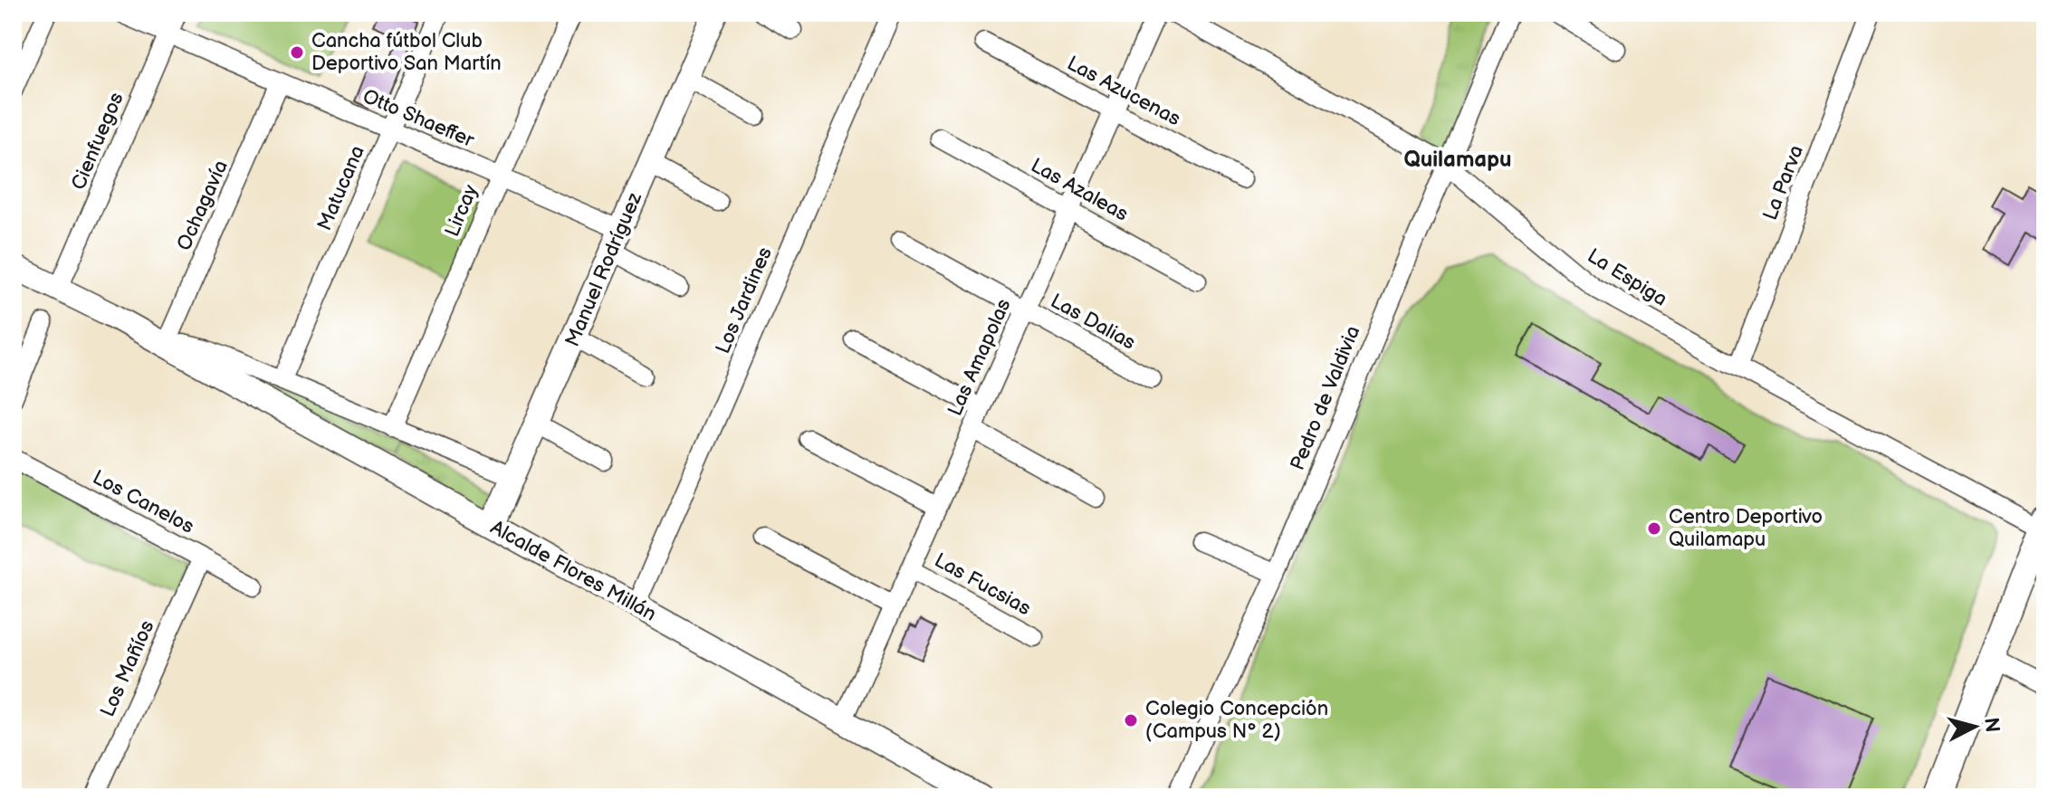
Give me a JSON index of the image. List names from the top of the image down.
{
  "streets": {
    "street": [
      "Las Azucenas",
      "Otto Shaeffer",
      "Cienfuegos",
      "La Parva",
      "Matucana",
      "Las Azaleas",
      "Ochagavía",
      "Lircay",
      "Manuel Rodríguez",
      "La Espiga",
      "Los Jardines",
      "Las Dalias",
      "Las Amapolas",
      "Pedro de Valdivia",
      "Los Canelos",
      "Alcalde Flores Millán",
      "Las Fucsias",
      "Los Mañíos"
    ]
  },
  "crossings": [
    ["Las Azucenas", "Las Amapolas"],
    ["Otto Shaeffer", "Cienfuegos"],
    ["Otto Shaeffer", "Matucana"],
    ["Otto Shaeffer", "Ochagavía"],
    ["Otto Shaeffer", "Lircay"],
    ["Otto Shaeffer", "Manuel Rodríguez"],
    ["Cienfuegos", "Alcalde Flores Millán"],
    ["La Parva", "La Espiga"],
    ["Matucana", "Alcalde Flores Millán"],
    ["Las Azaleas", "Las Amapolas"],
    ["Ochagavía", "Alcalde Flores Millán"],
    ["Lircay", "Alcalde Flores Millán"],
    ["Manuel Rodríguez", "Alcalde Flores Millán"],
    ["La Espiga", "Pedro de Valdivia"],
    ["Los Jardines", "Alcalde Flores Millán"],
    ["Las Dalias", "Las Amapolas"],
    ["Las Amapolas", "Alcalde Flores Millán"],
    ["Las Amapolas", "Las Fucsias"],
    ["Los Canelos", "Los Mañíos"]
  ],
  "districts": ["Quilamapu"],
  "places": ["Cancha fútbol Club Deportivo San Martín", "Centro Deportivo Quilamapu", "Colegio Concepción (Campus N° 2)"],
  "north": "right"
}
